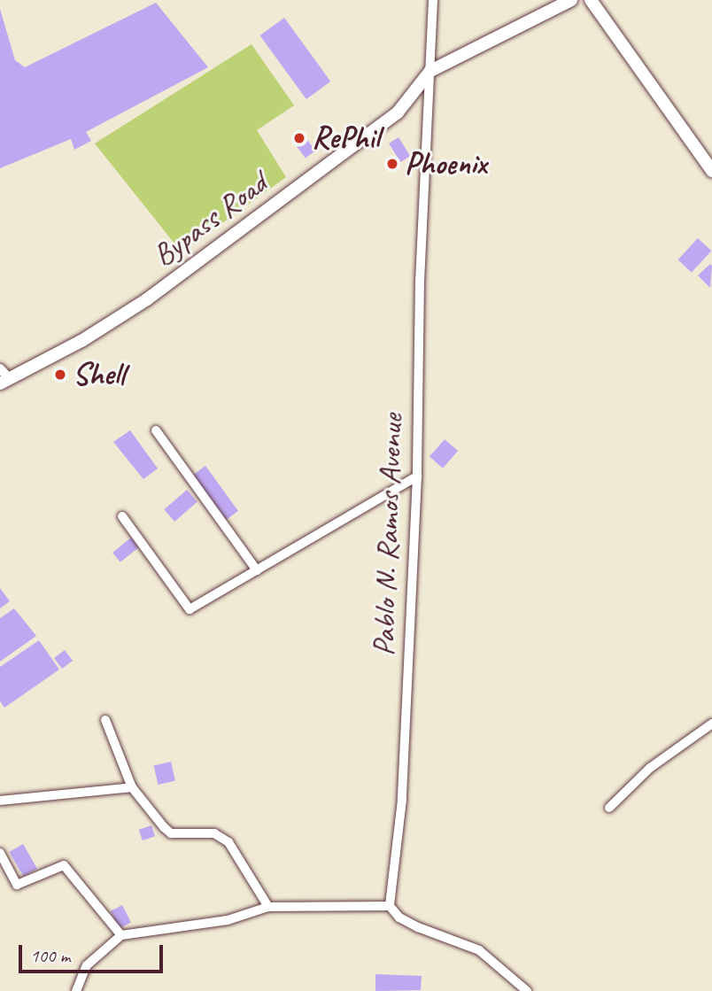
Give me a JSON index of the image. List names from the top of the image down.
{
  "streets": {
    "main road": ["Bypass Road"],
    "street": ["Pablo N. Ramos Avenue"]
  },
  "crossings": [
    ["Bypass Road", "Pablo N. Ramos Avenue"]
  ],
  "places": ["RePhil", "Phoenix", "Shell"],
  "scale_bar": "100 m"
}
